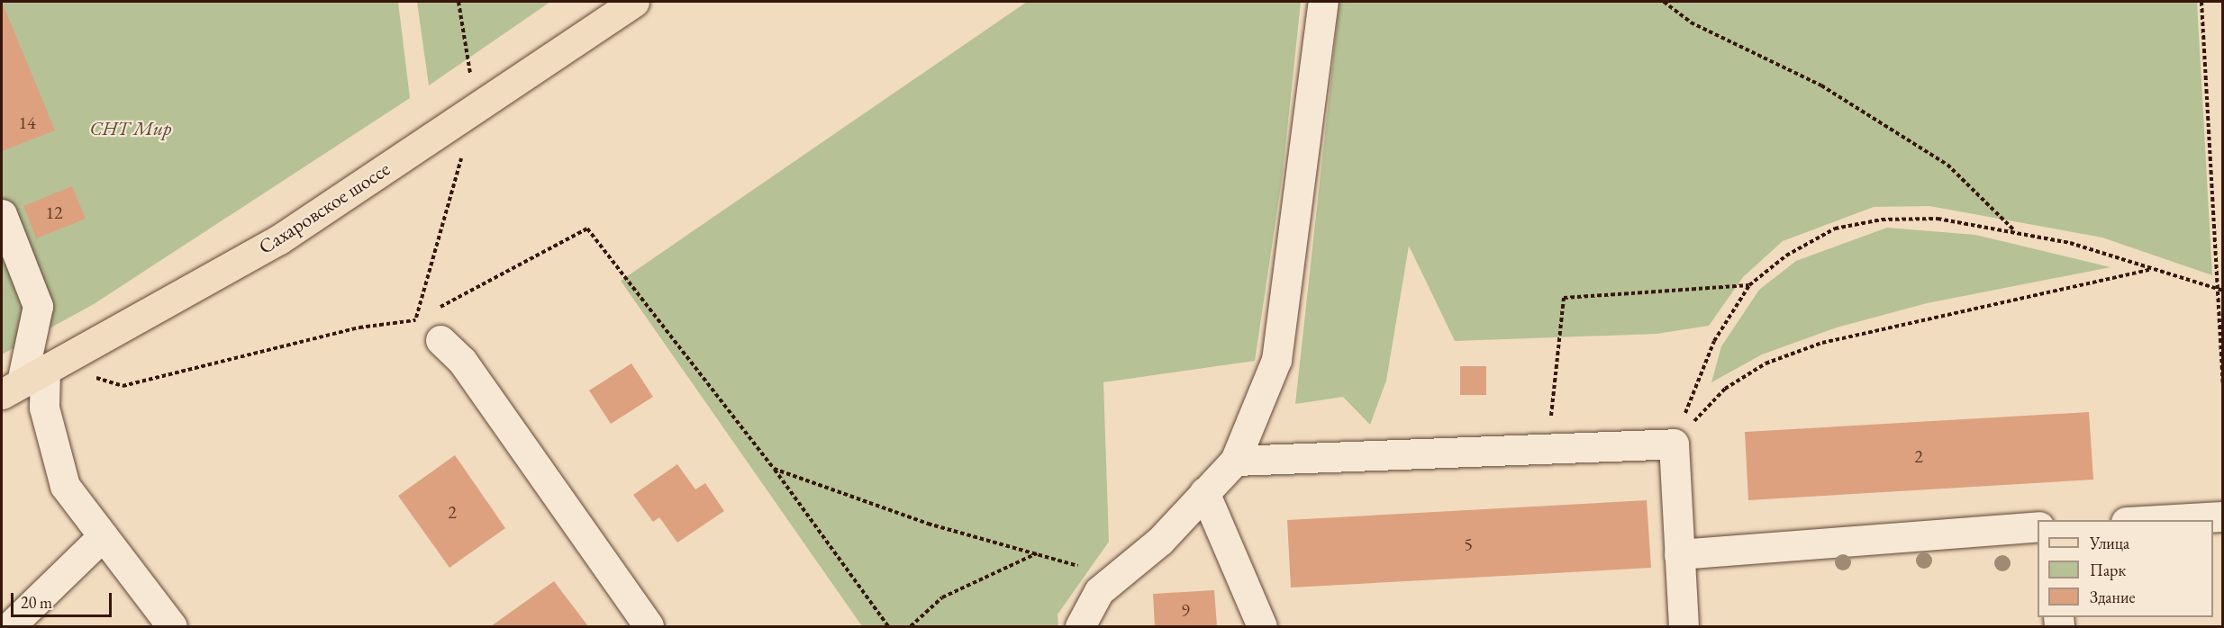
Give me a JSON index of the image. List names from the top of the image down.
{
  "streets": {
    "main road": ["Сахаровское шоссе"]
  },
  "parks": ["СНТ Мир"],
  "house_numbers": [
    "14",
    "12",
    "2",
    "2",
    "5",
    "9"
  ],
  "legend": ["Улица", "Парк", "Здание"],
  "scale_bar": "20 m"
}
